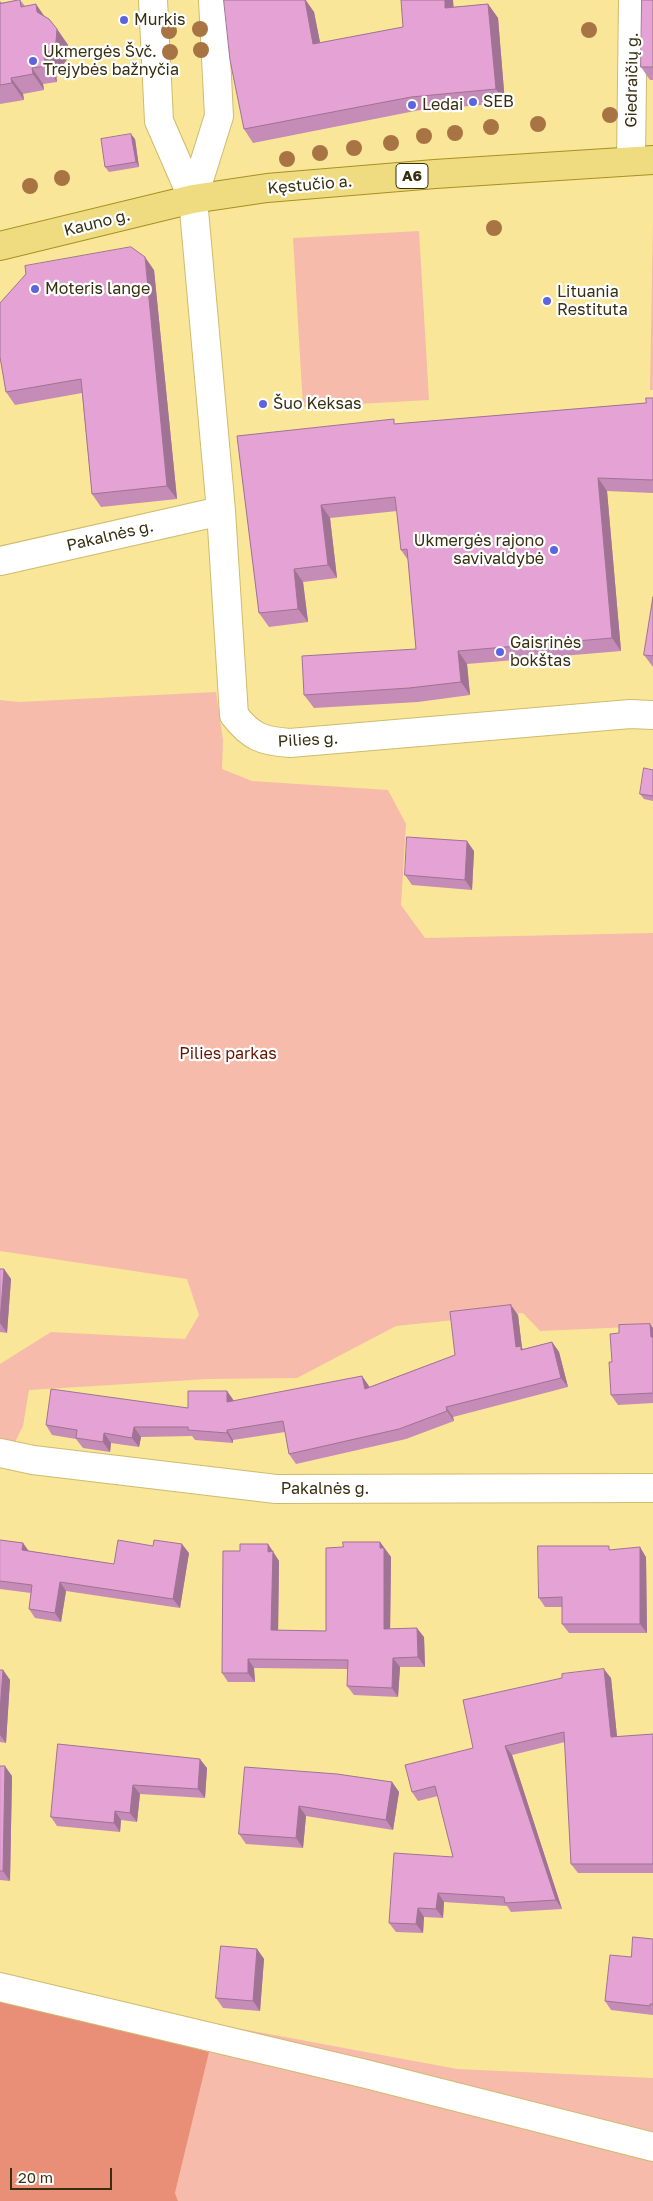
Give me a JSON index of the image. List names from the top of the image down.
{
  "streets": {
    "main road": ["A6", "Kęstučio a.", "Kauno g."],
    "street": ["Giedraičių g.", "Pakalnės g.", "Pilies g."]
  },
  "crossings": [
    ["Giedraičių g.", "Kęstučio a."],
    ["Kęstučio a.", "Kauno g."],
    ["Kęstučio a.", "Pilies g."],
    ["Kauno g.", "Pilies g."],
    ["Pakalnės g.", "Pilies g."]
  ],
  "parks": ["Pilies parkas"],
  "places": [
    "Murkis",
    "Ukmergės Švč. Trejybės bažnyčia",
    "SEB",
    "Ledai",
    "Moteris lange",
    "Lituania Restituta",
    "Šuo Keksas",
    "Ukmergės rajono savivaldybė",
    "Gaisrinės bokštas"
  ],
  "scale_bar": "20 m"
}
